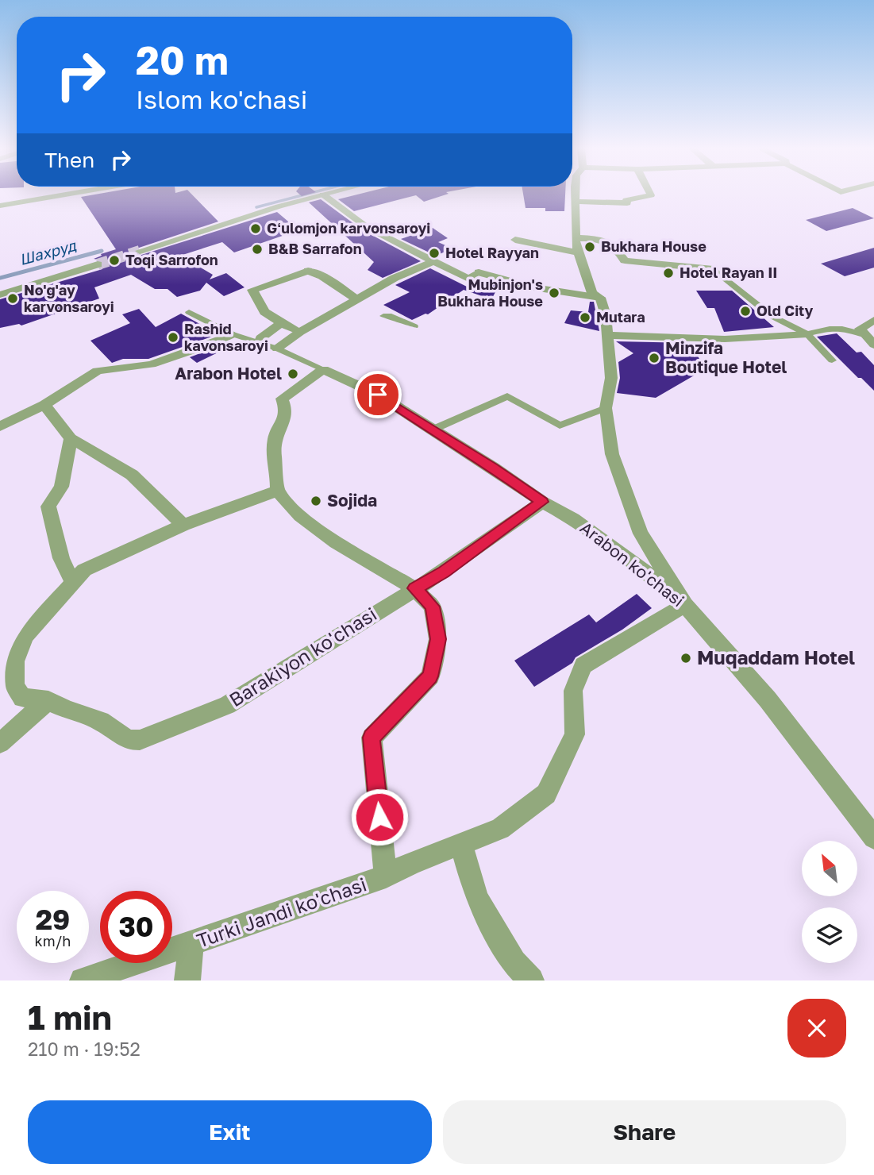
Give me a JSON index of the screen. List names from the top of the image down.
{
  "streets": {
    "street": ["Arabon ko'chasi", "Barakiyon ko'chasi", "Turki Jandi ko'chasi"]
  },
  "crossings": [
    ["Arabon ko'chasi", "Barakiyon ko'chasi"],
    ["Arabon ko'chasi", "Turki Jandi ko'chasi"]
  ],
  "water": ["Шахруд"],
  "places": [
    "Gʻulomjon karvonsaroyi",
    "Bukhara House",
    "B&B Sarrafon",
    "Hotel Rayyan",
    "Toqi Sarrofon",
    "Hotel Rayan II",
    "Mubinjon's Bukhara House",
    "No'g'ay karvonsaroyi",
    "Old City",
    "Mutara",
    "Rashid kavonsaroyi",
    "Minzifa Boutique Hotel",
    "Arabon Hotel",
    "Sojida",
    "Muqaddam Hotel"
  ],
  "north": "top left",
  "page": {
    "turn": ["20 m", "Islom ko'chasi"],
    "then": "Then",
    "speed": "29 km/h",
    "limit": "30",
    "heading": ["1 min", "210 m · 19:52"],
    "buttons": ["Exit", "Share"]
  }
}
